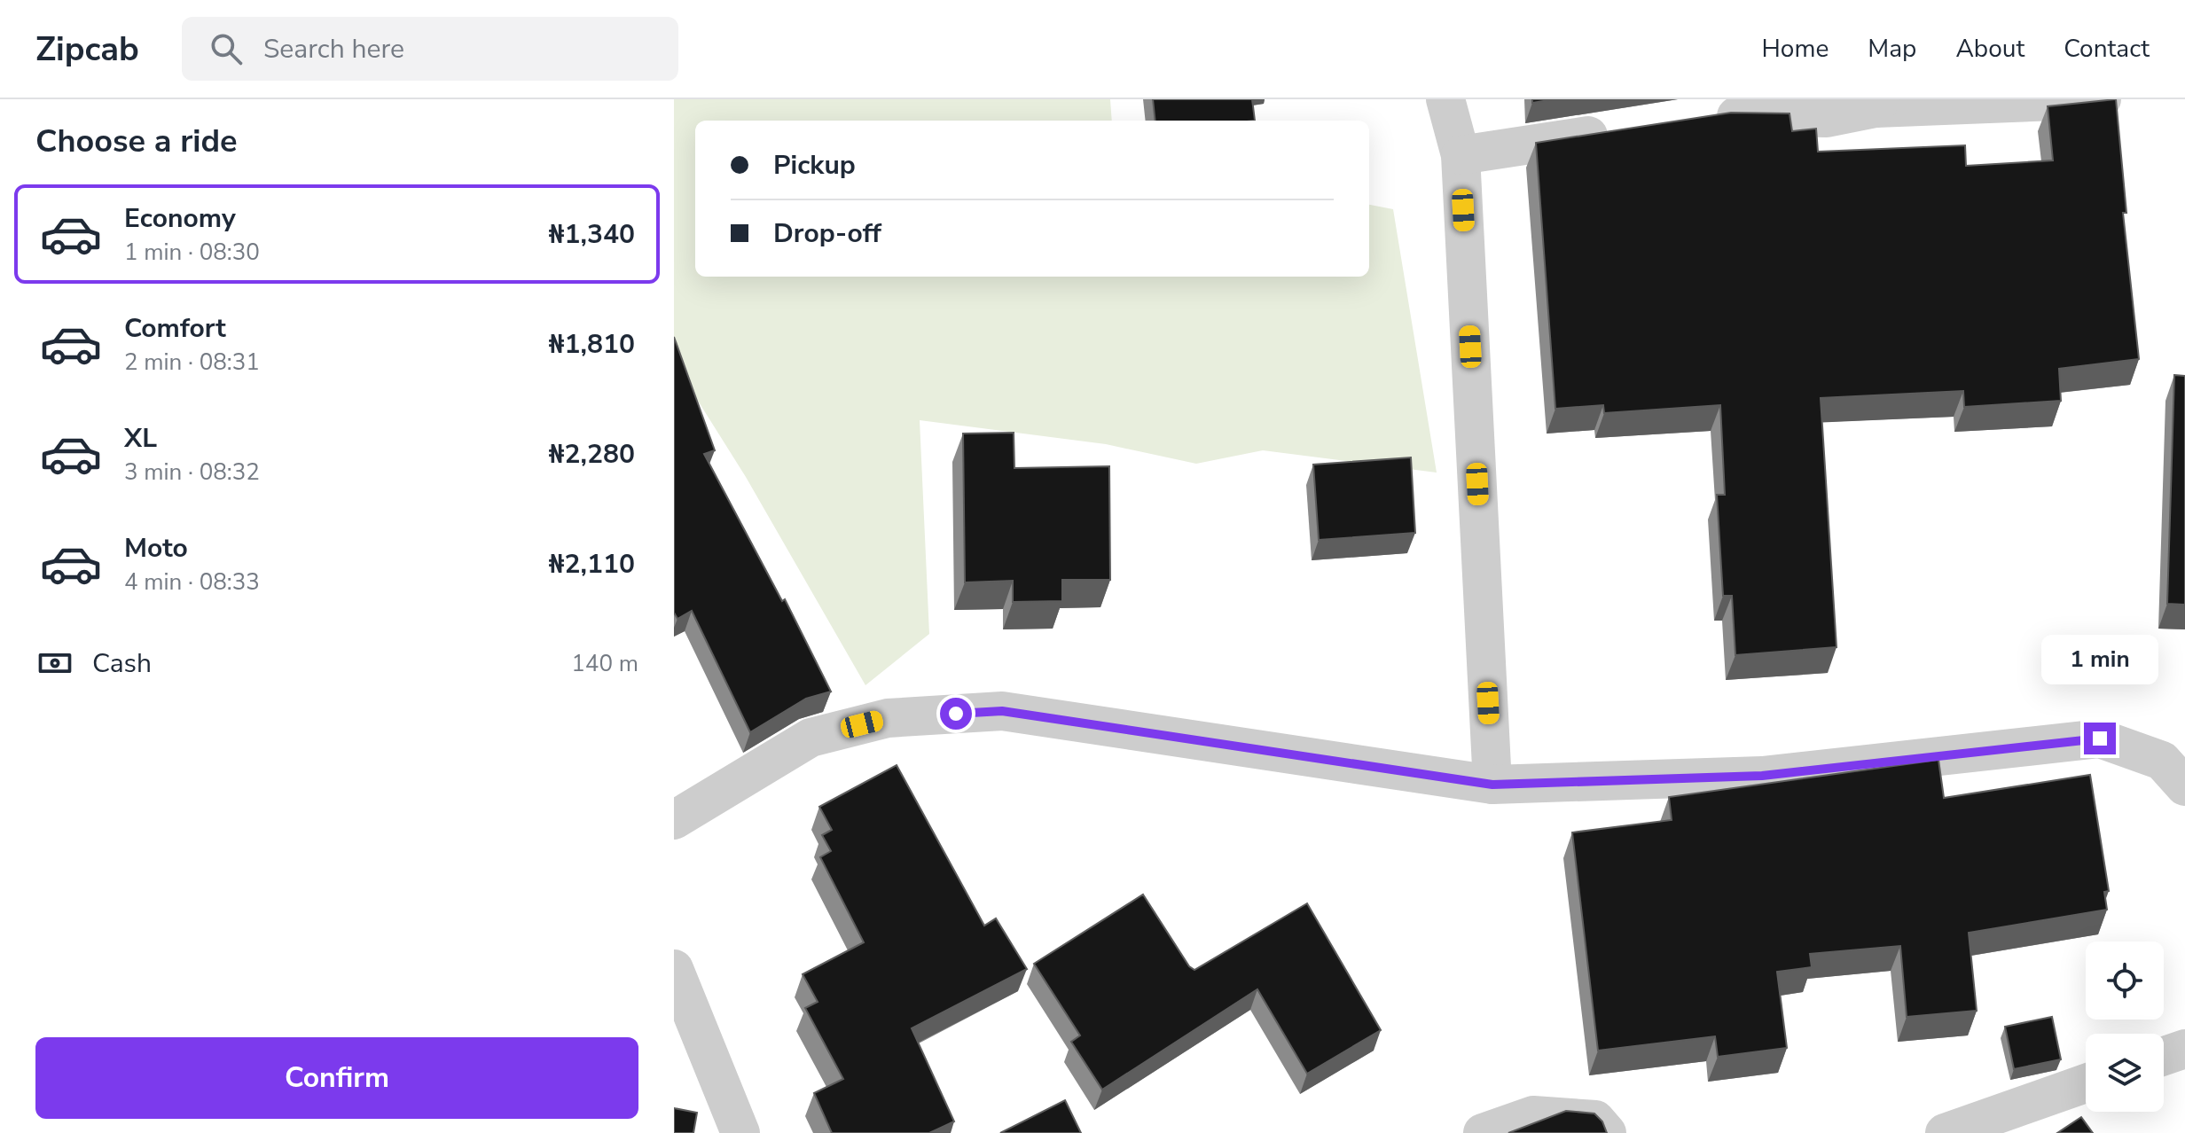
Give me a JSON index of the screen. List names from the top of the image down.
{
  "page": {
    "header": "Zipcab",
    "search": "Search here",
    "nav": [
      "Home",
      "Map",
      "About",
      "Contact"
    ],
    "heading": "Choose a ride",
    "banner": ["Pickup", "Drop-off"],
    "list": [
      {
        "name": "Economy",
        "note": "1 min · 08:30",
        "value": "₦1,340"
      },
      {
        "name": "Comfort",
        "note": "2 min · 08:31",
        "value": "₦1,810"
      },
      {
        "name": "XL",
        "note": "3 min · 08:32",
        "value": "₦2,280"
      },
      {
        "name": "Moto",
        "note": "4 min · 08:33",
        "value": "₦2,110"
      }
    ],
    "pay": ["Cash", "140 m"],
    "bubble": "1 min",
    "buttons": "Confirm"
  }
}
